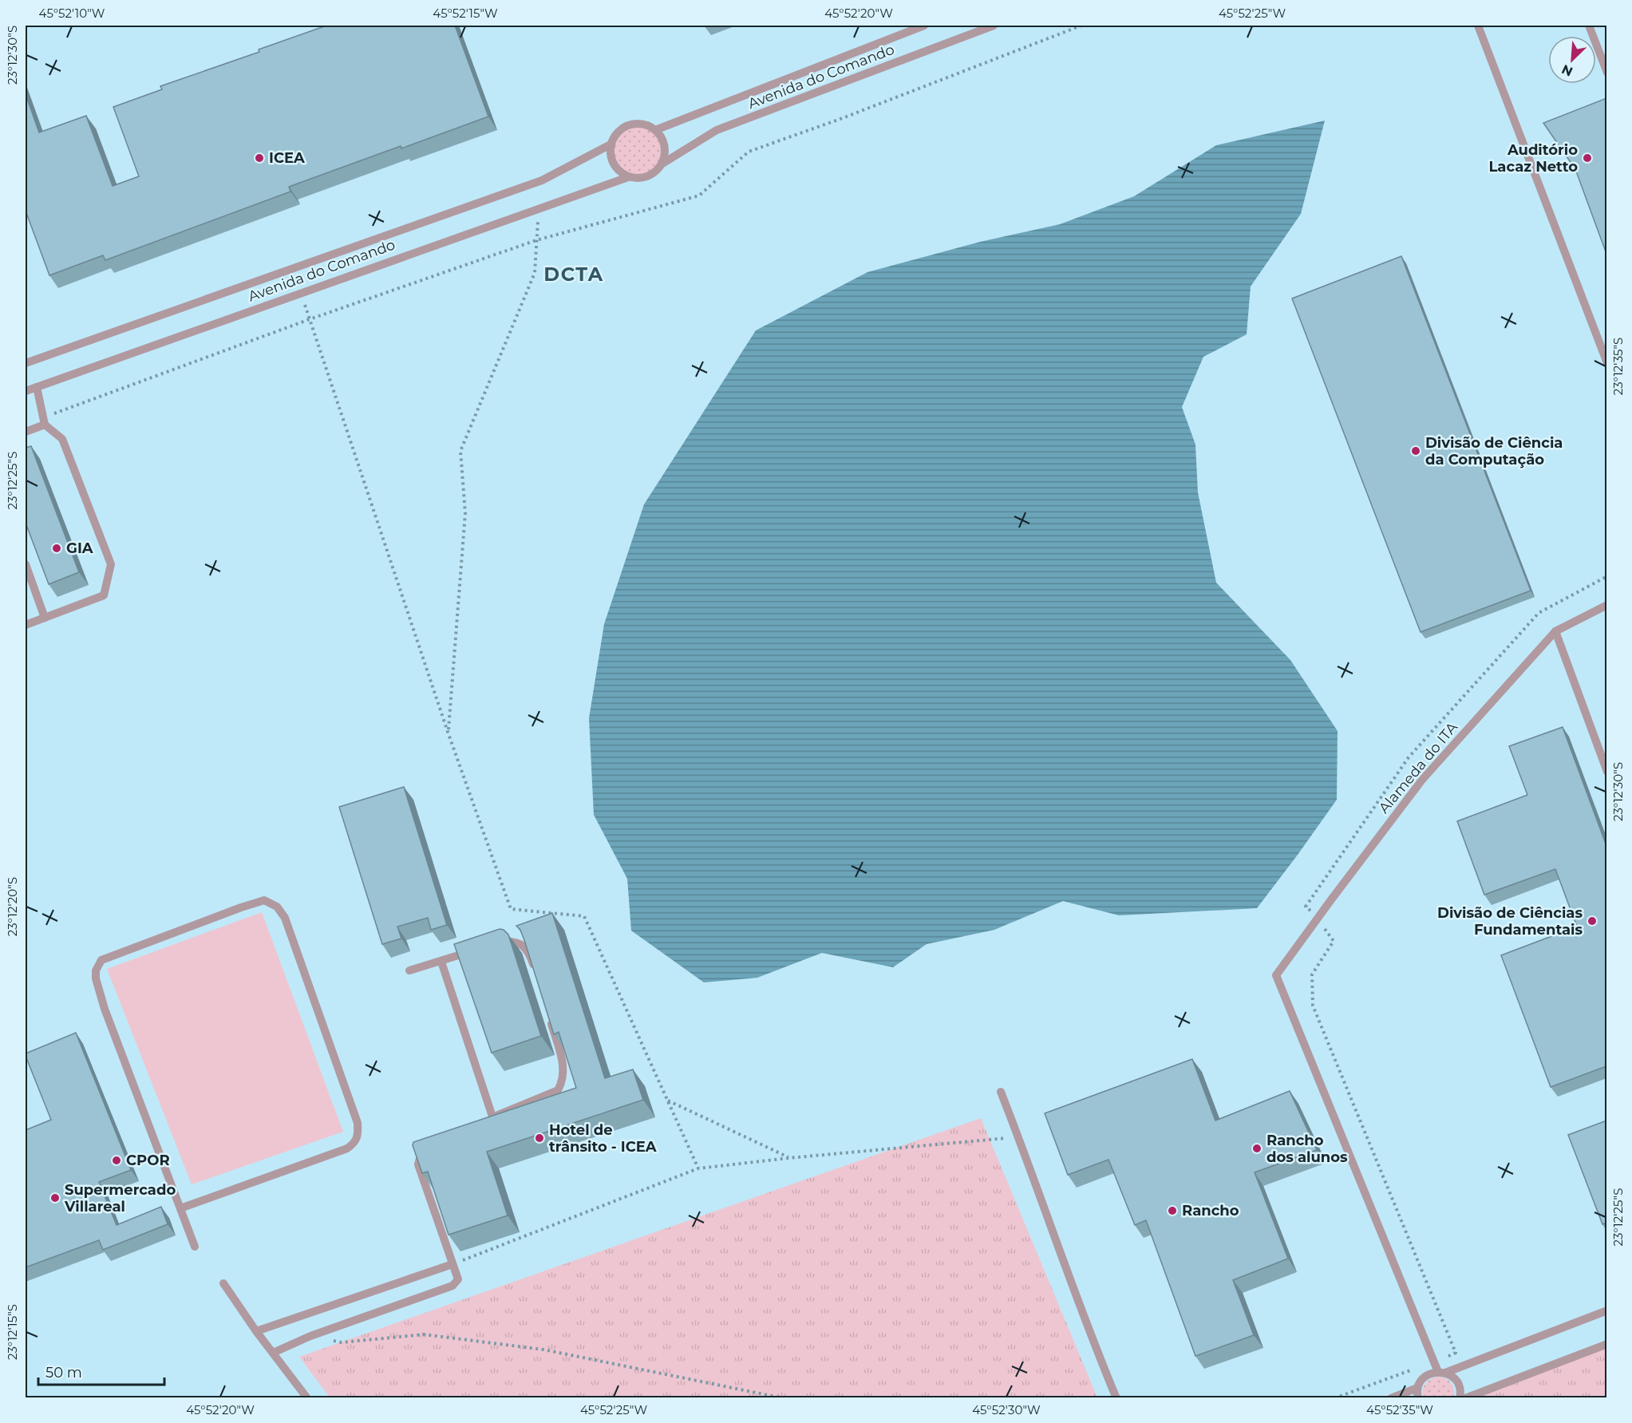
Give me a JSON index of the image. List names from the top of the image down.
{
  "streets": {
    "lane": ["Avenida do Comando", "Alameda do ITA"]
  },
  "districts": ["DCTA"],
  "places": [
    "ICEA",
    "Auditório Lacaz Netto",
    "Divisão de Ciência da Computação",
    "GIA",
    "Divisão de Ciências Fundamentais",
    "Hotel de trânsito - ICEA",
    "Rancho dos alunos",
    "CPOR",
    "Supermercado Villareal",
    "Rancho"
  ],
  "scale_bar": "50 m",
  "north": "bottom left",
  "coordinates": [
    "45°52'10\"W",
    "45°52'15\"W",
    "45°52'20\"W",
    "45°52'25\"W",
    "23°12'30\"S",
    "23°12'35\"S",
    "23°12'25\"S",
    "23°12'20\"S",
    "23°12'15\"S",
    "45°52'30\"W",
    "45°52'35\"W"
  ]
}
